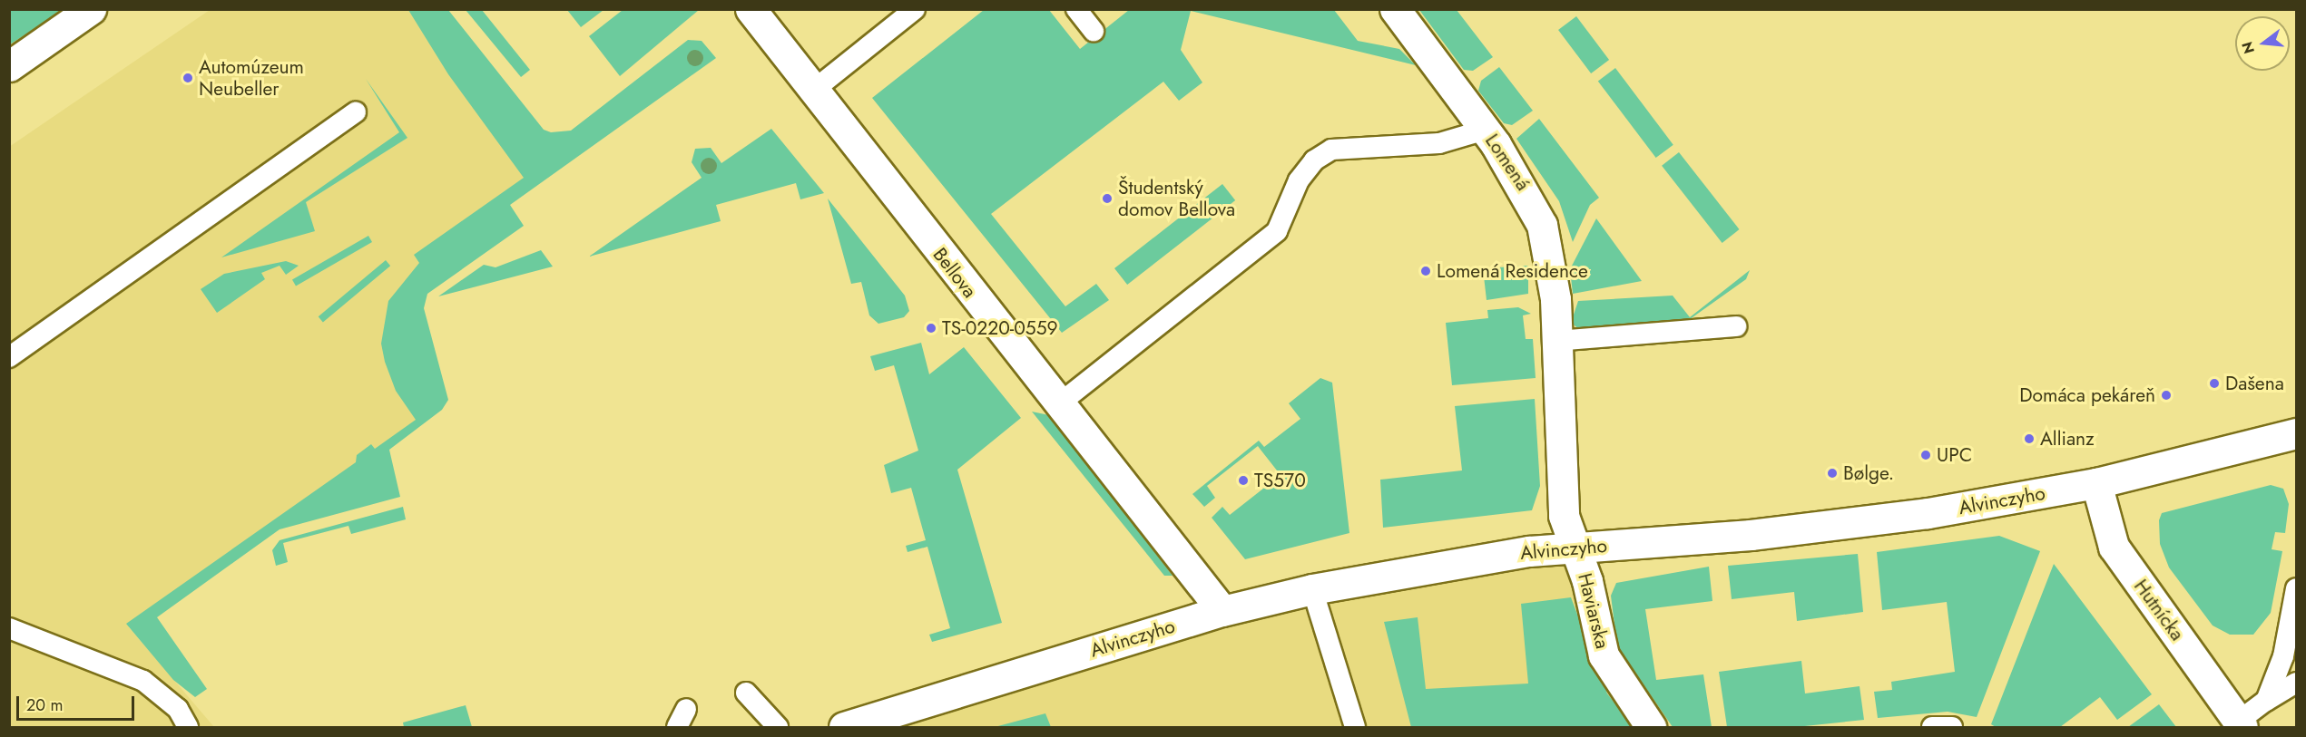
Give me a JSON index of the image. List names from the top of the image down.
{
  "streets": {
    "street": [
      "Lomená",
      "Bellova",
      "Alvinczyho",
      "Hutnícka",
      "Haviarska"
    ]
  },
  "crossings": [
    ["Lomená", "Alvinczyho"],
    ["Lomená", "Haviarska"],
    ["Bellova", "Alvinczyho"],
    ["Alvinczyho", "Hutnícka"],
    ["Alvinczyho", "Haviarska"]
  ],
  "places": [
    "Automúzeum Neubeller",
    "Študentský domov Bellova",
    "Lomená Residence",
    "TS-0220-0559",
    "Dašena",
    "Domáca pekáreň",
    "Allianz",
    "UPC",
    "Bølge.",
    "TS570"
  ],
  "scale_bar": "20 m",
  "north": "left"
}
